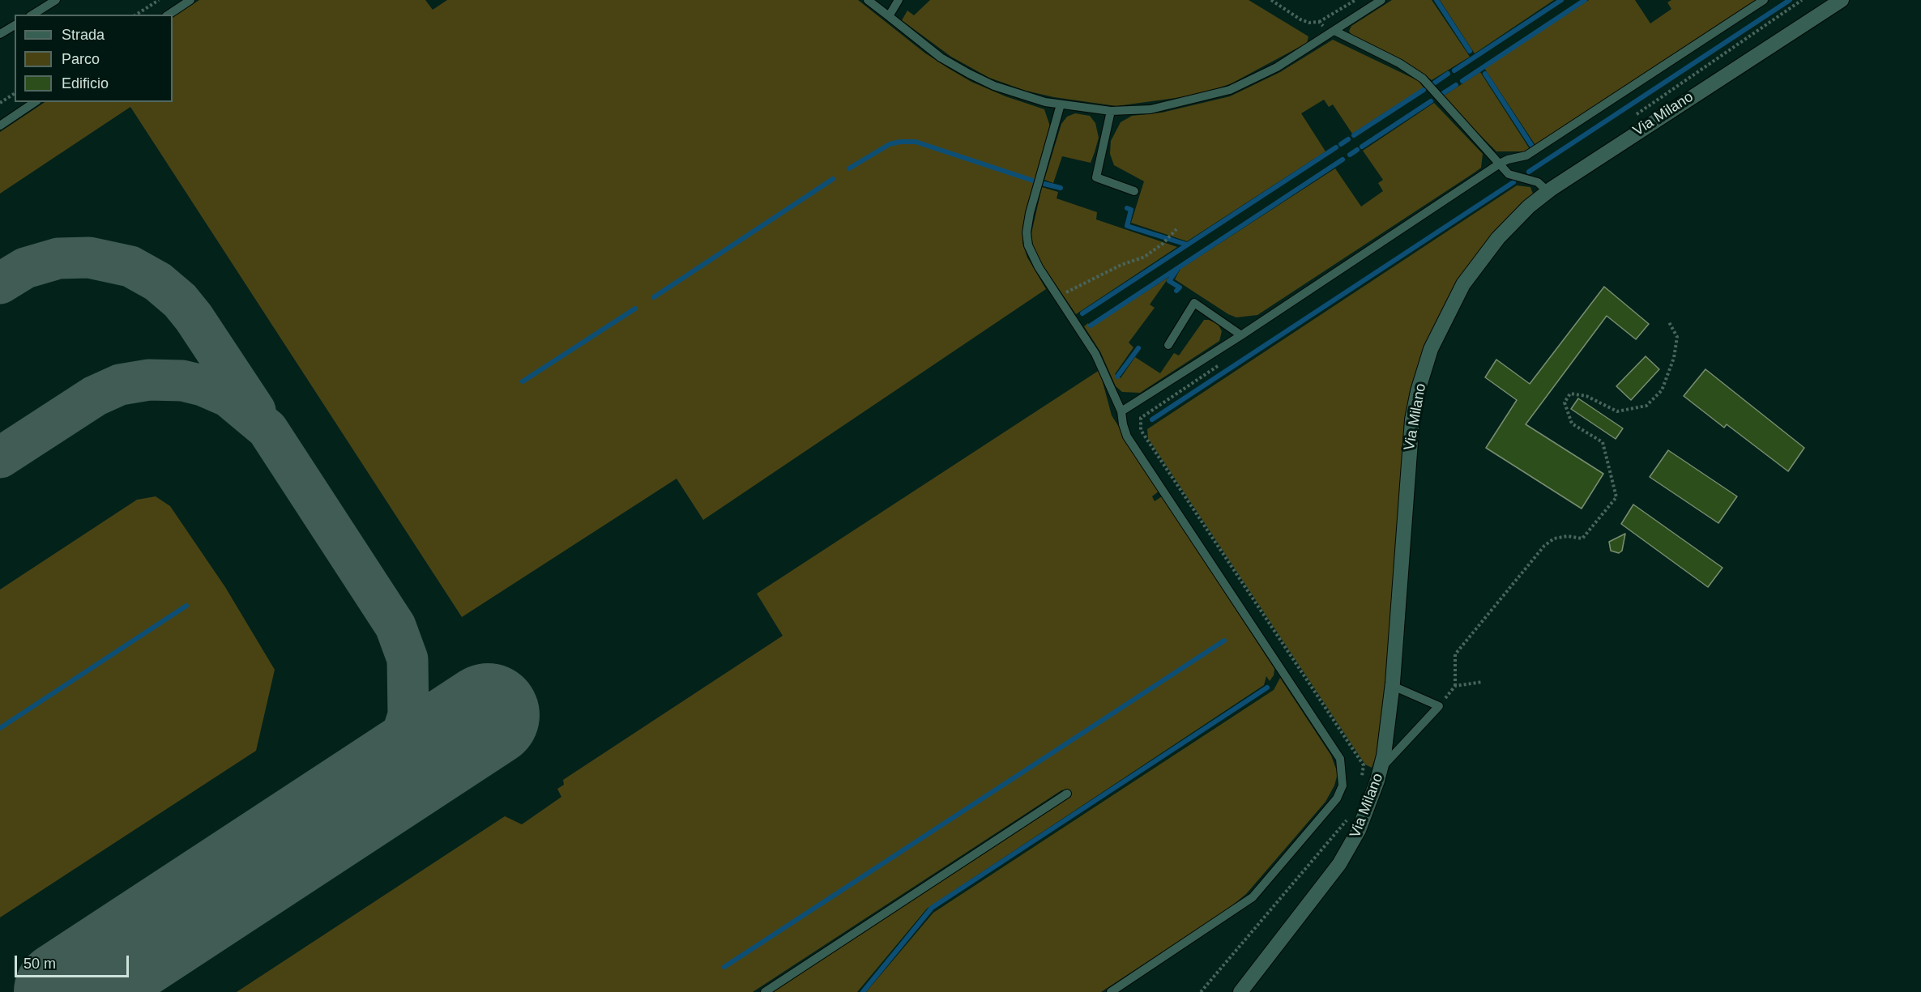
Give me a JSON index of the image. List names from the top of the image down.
{
  "streets": {
    "street": ["Via Milano"]
  },
  "legend": ["Strada", "Parco", "Edificio"],
  "scale_bar": "50 m"
}
